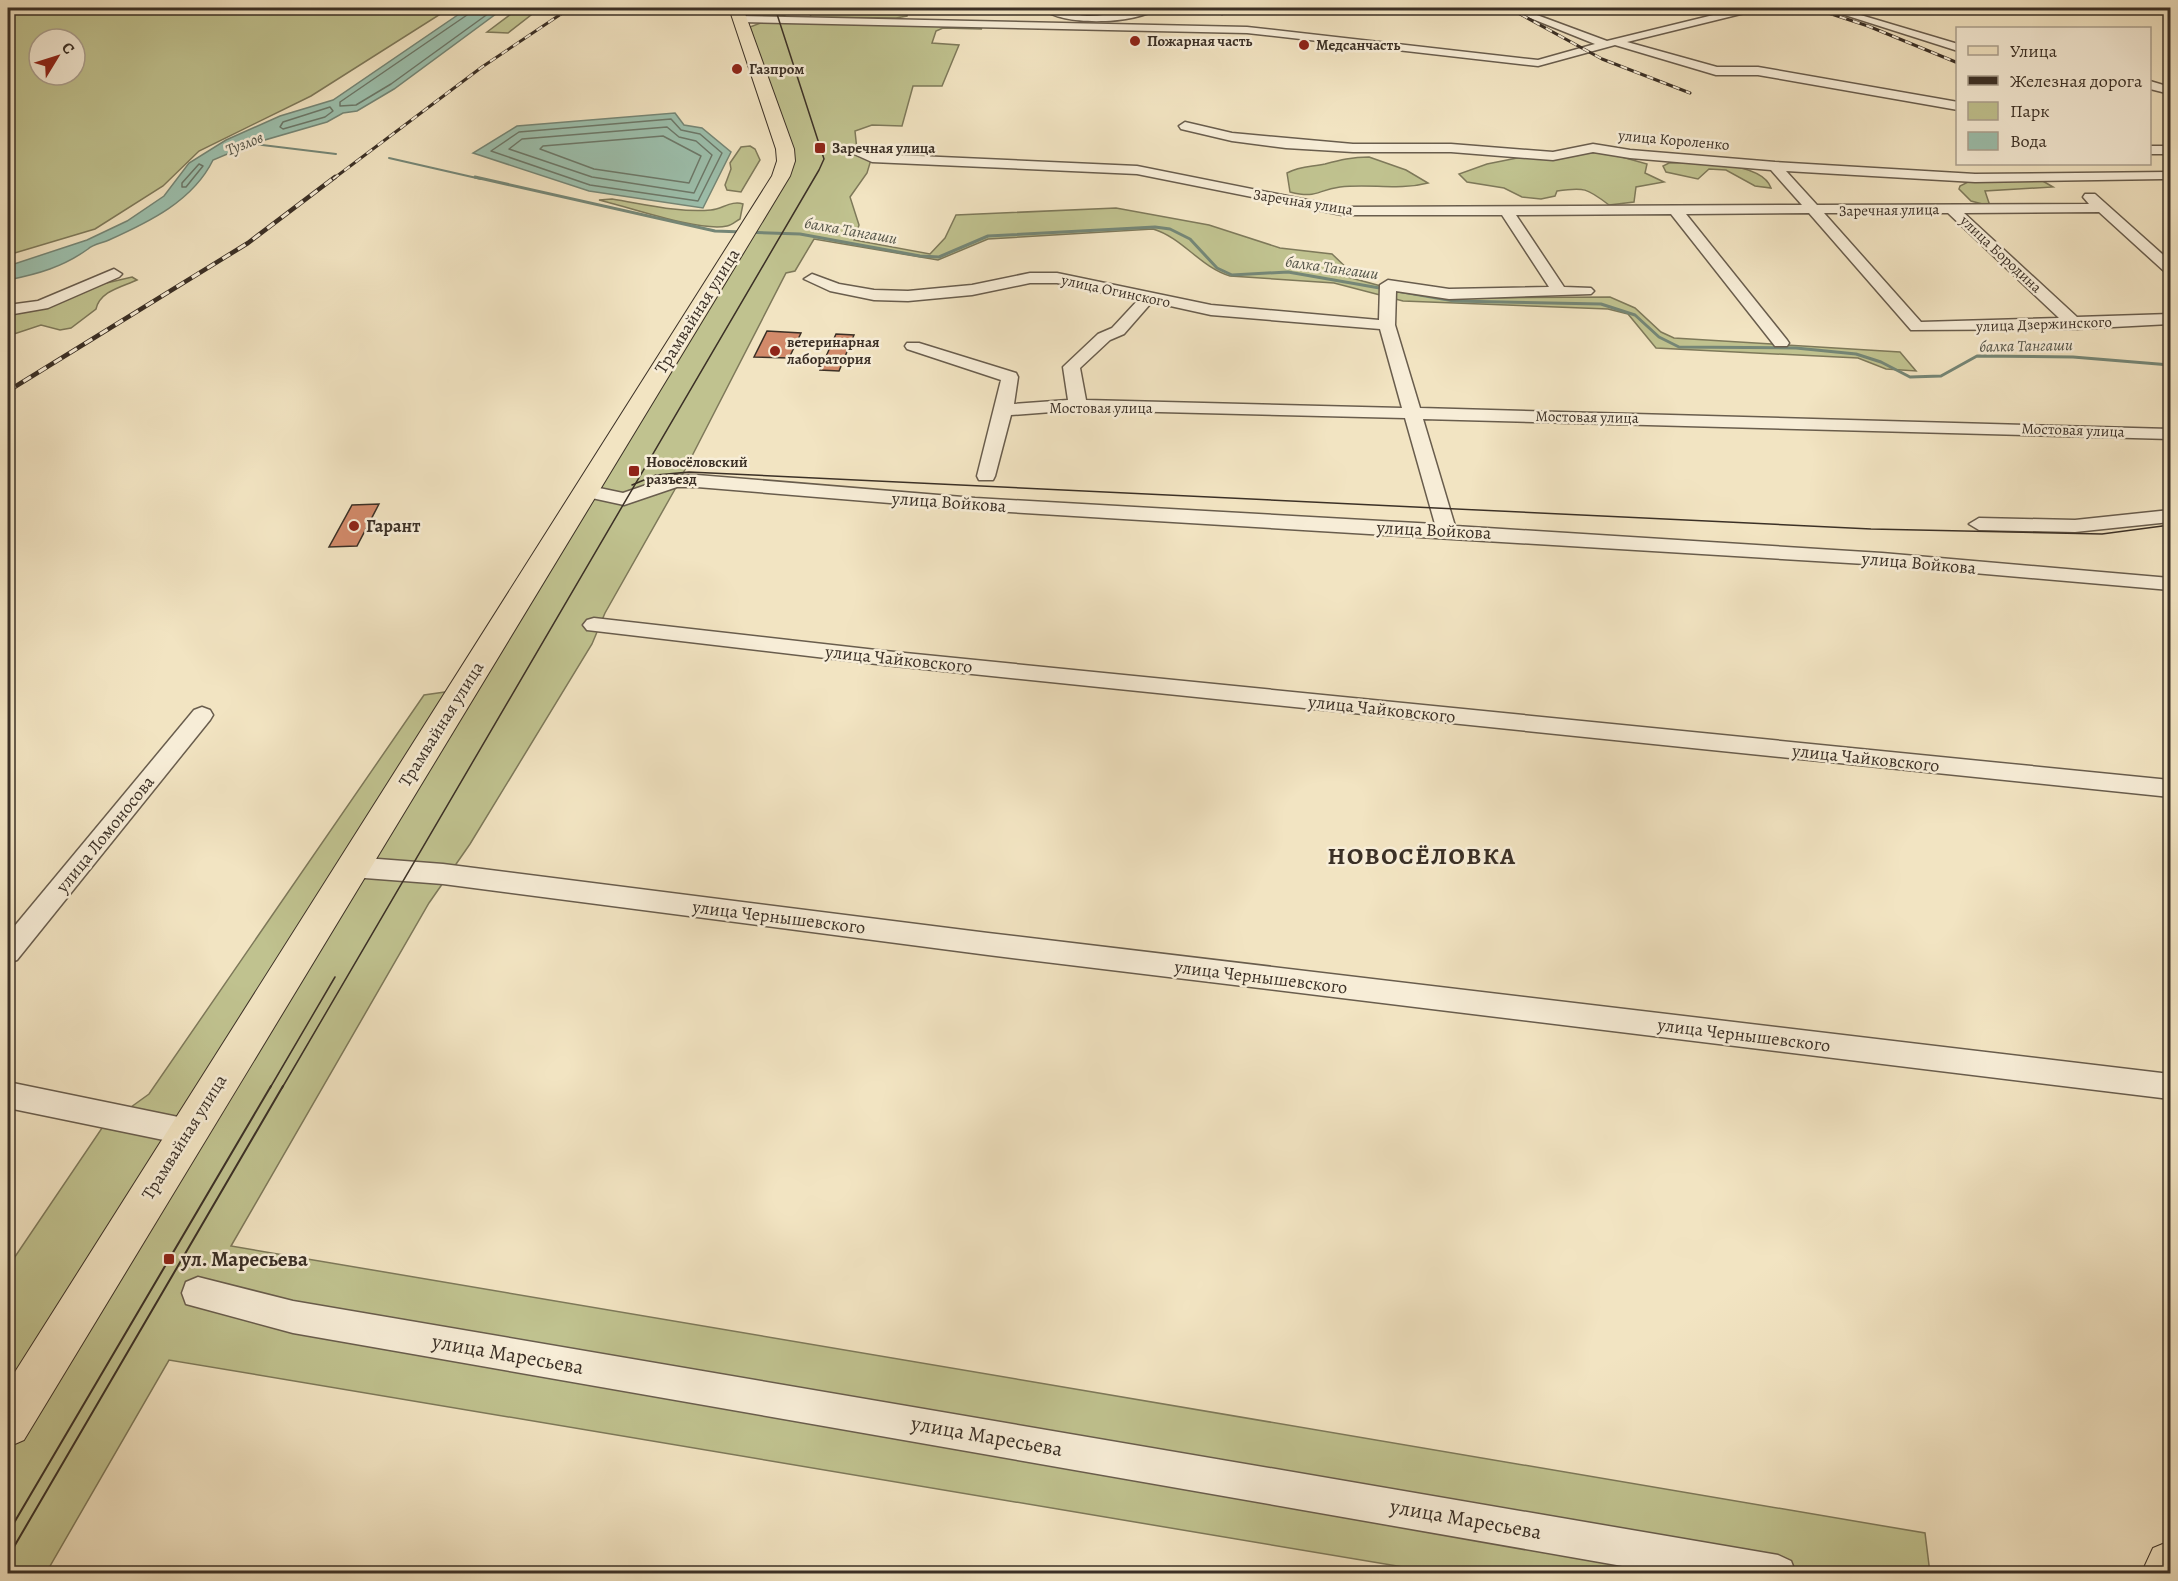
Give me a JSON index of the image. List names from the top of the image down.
{
  "streets": {
    "main road": ["Трамвайная улица"],
    "street": [
      "улица Короленко",
      "Заречная улица",
      "улица Бородина",
      "улица Огинского",
      "улица Дзержинского",
      "Мостовая улица",
      "улица Войкова",
      "улица Чайковского",
      "улица Ломоносова",
      "улица Чернышевского",
      "улица Маресьева"
    ]
  },
  "crossings": [
    ["Заречная улица", "улица Бородина"],
    ["Заречная улица", "улица Дзержинского"],
    ["улица Бородина", "улица Дзержинского"],
    ["Трамвайная улица", "улица Войкова"],
    ["Трамвайная улица", "улица Чернышевского"]
  ],
  "districts": ["НОВОСЁЛОВКА"],
  "water": ["Тузлов", "балка Тангаши"],
  "places": {
    "other": [
      "Пожарная часть",
      "Медсанчасть",
      "Газпром",
      "ветеринарная лаборатория",
      "Гарант"
    ],
    "transit": ["Заречная улица", "Новосёловский разъезд", "ул. Маресьева"]
  },
  "legend": [
    "Улица",
    "Железная дорога",
    "Парк",
    "Вода"
  ],
  "north": "top right"
}
